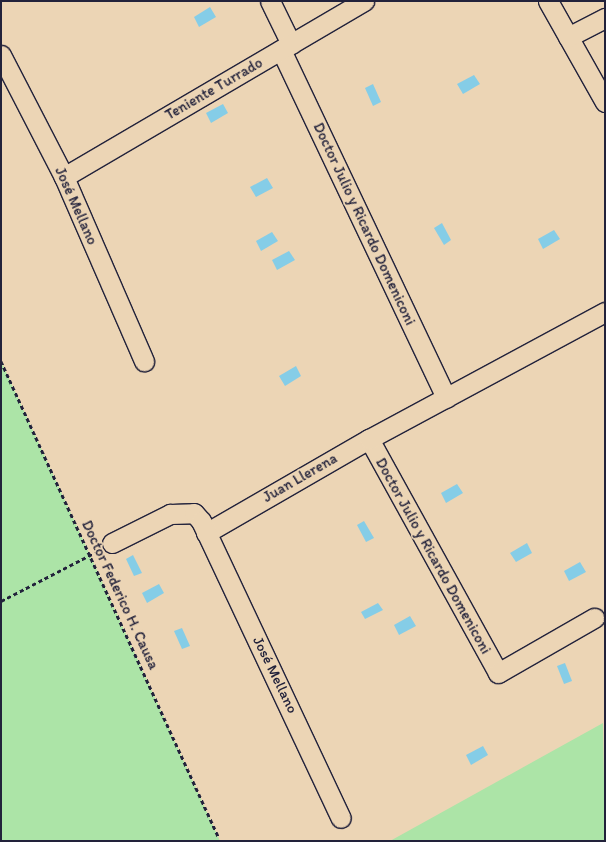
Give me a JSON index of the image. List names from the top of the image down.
{
  "streets": {
    "street": [
      "Teniente Turrado",
      "José Mellano",
      "Doctor Julio y Ricardo Domeniconi",
      "Juan Llerena"
    ],
    "path": ["Doctor Federico H. Causa"]
  },
  "crossings": [
    ["Teniente Turrado", "José Mellano"],
    ["Teniente Turrado", "Doctor Julio y Ricardo Domeniconi"],
    ["José Mellano", "Juan Llerena"],
    ["Doctor Julio y Ricardo Domeniconi", "Juan Llerena"]
  ]
}
